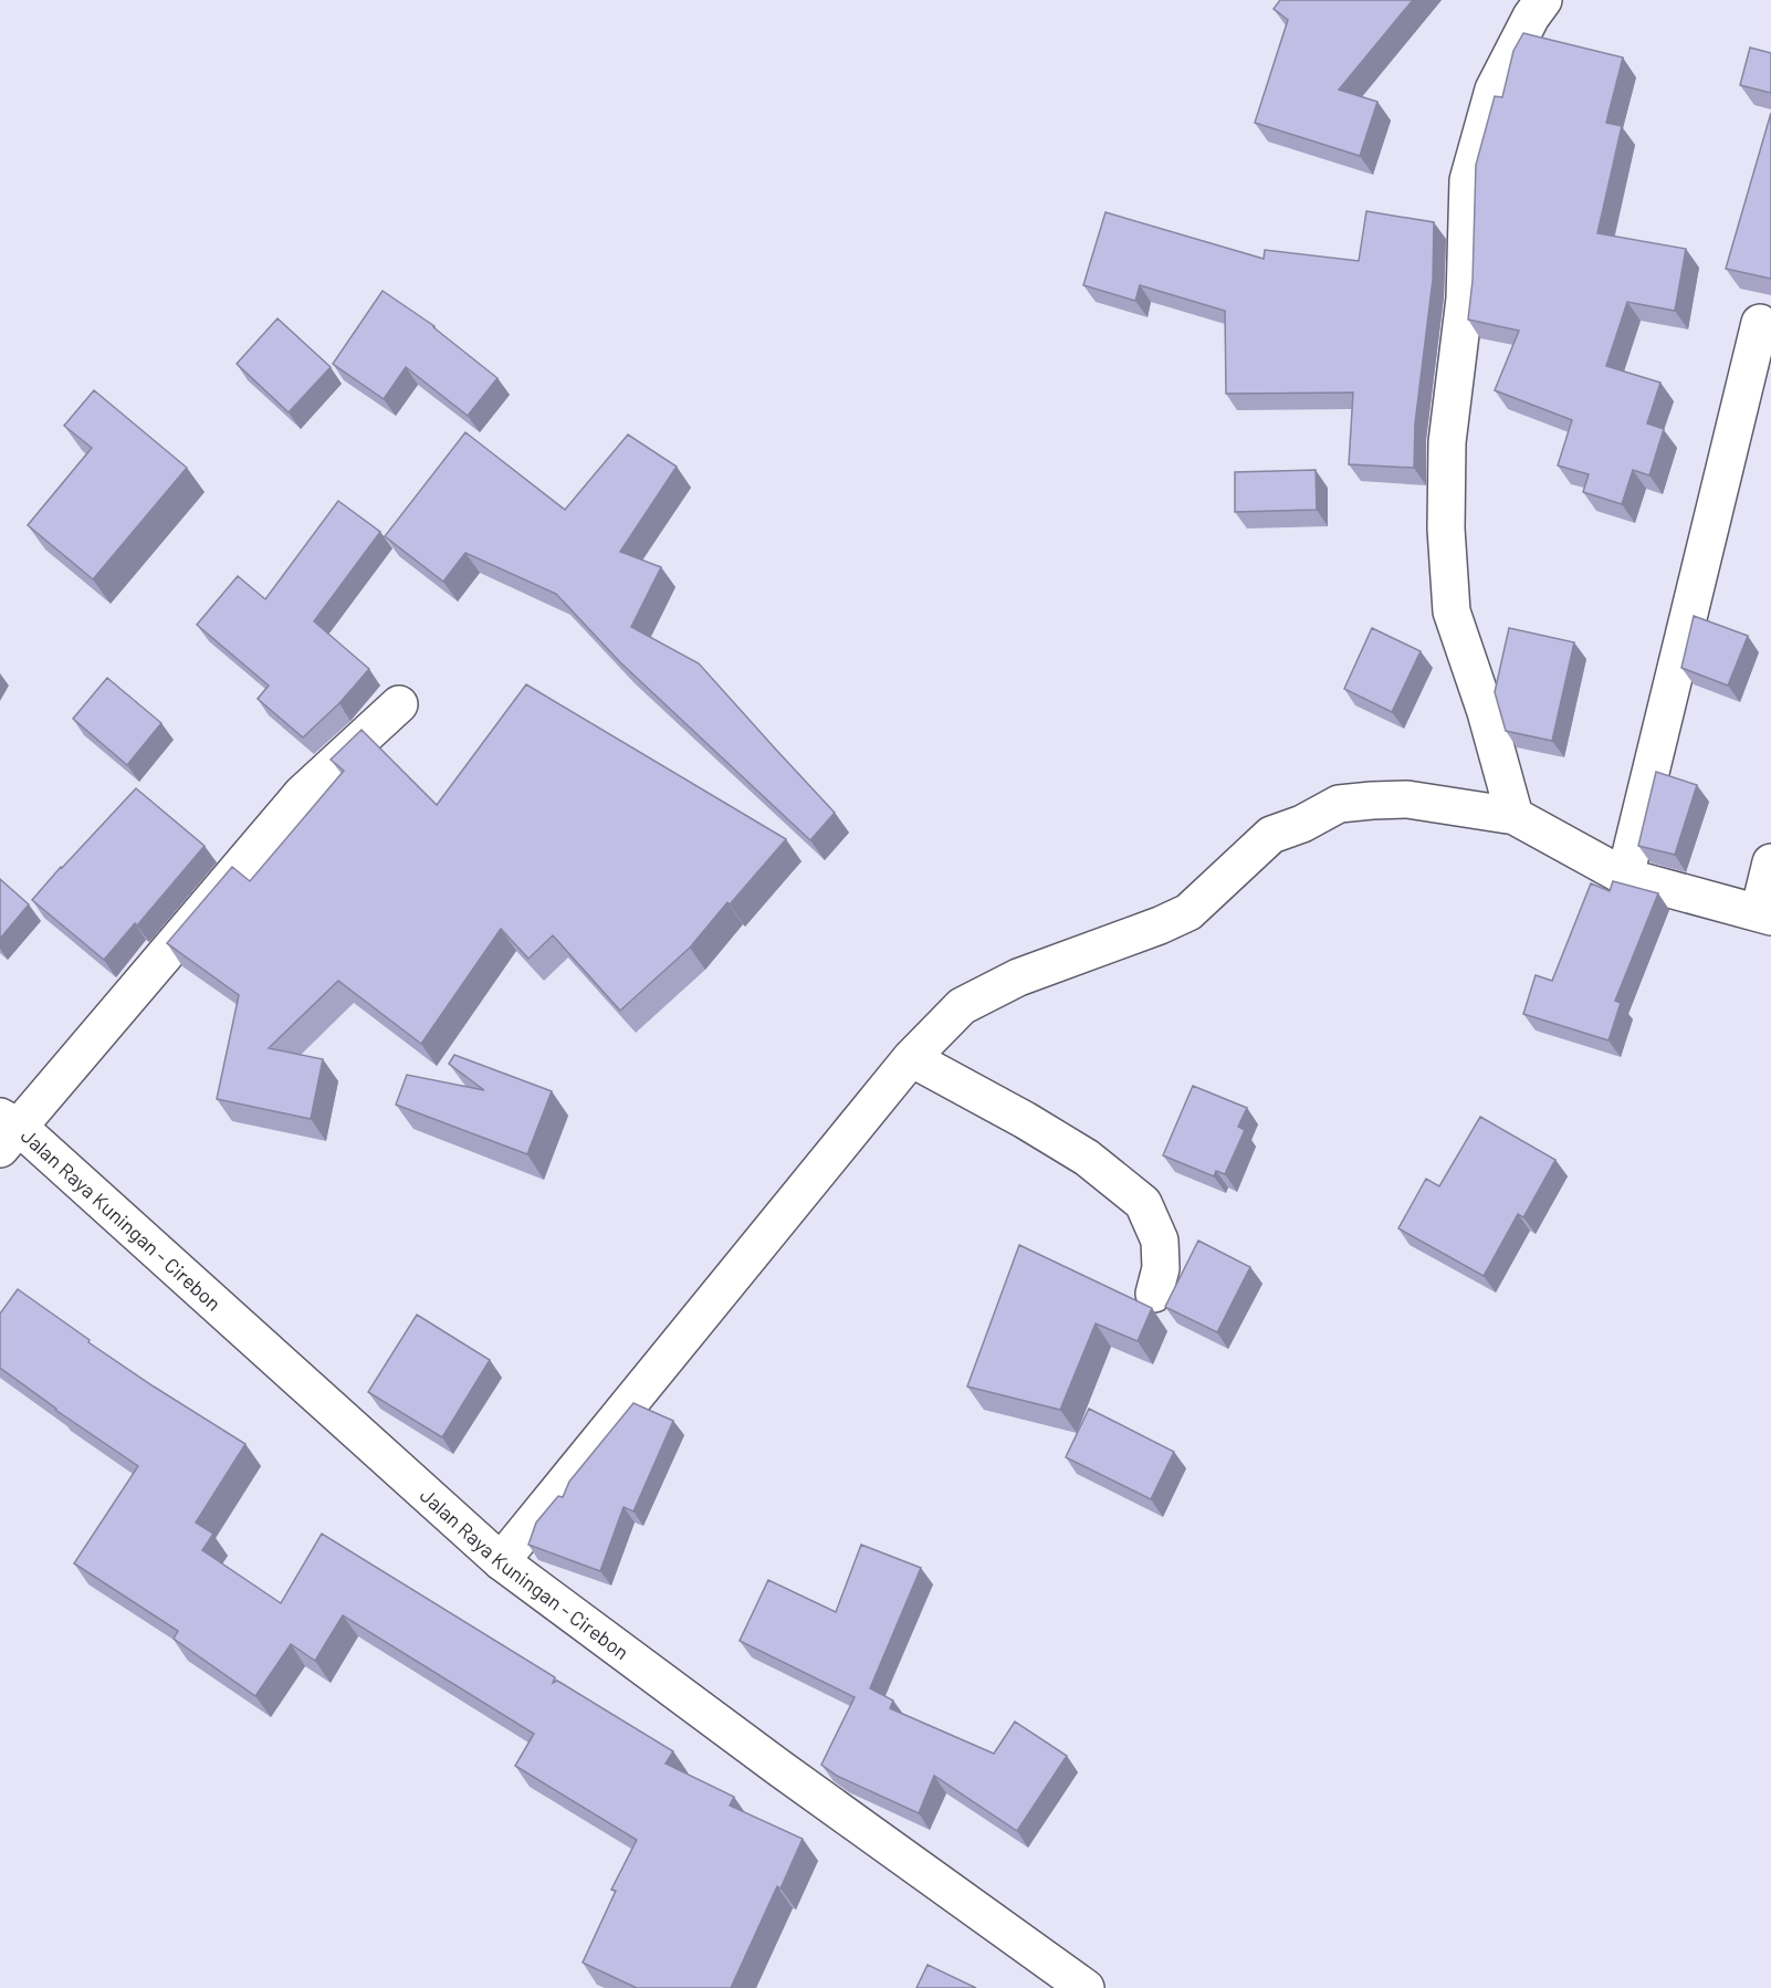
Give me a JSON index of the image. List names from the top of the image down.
{
  "streets": {
    "main road": ["Jalan Raya Kuningan - Cirebon"]
  }
}
